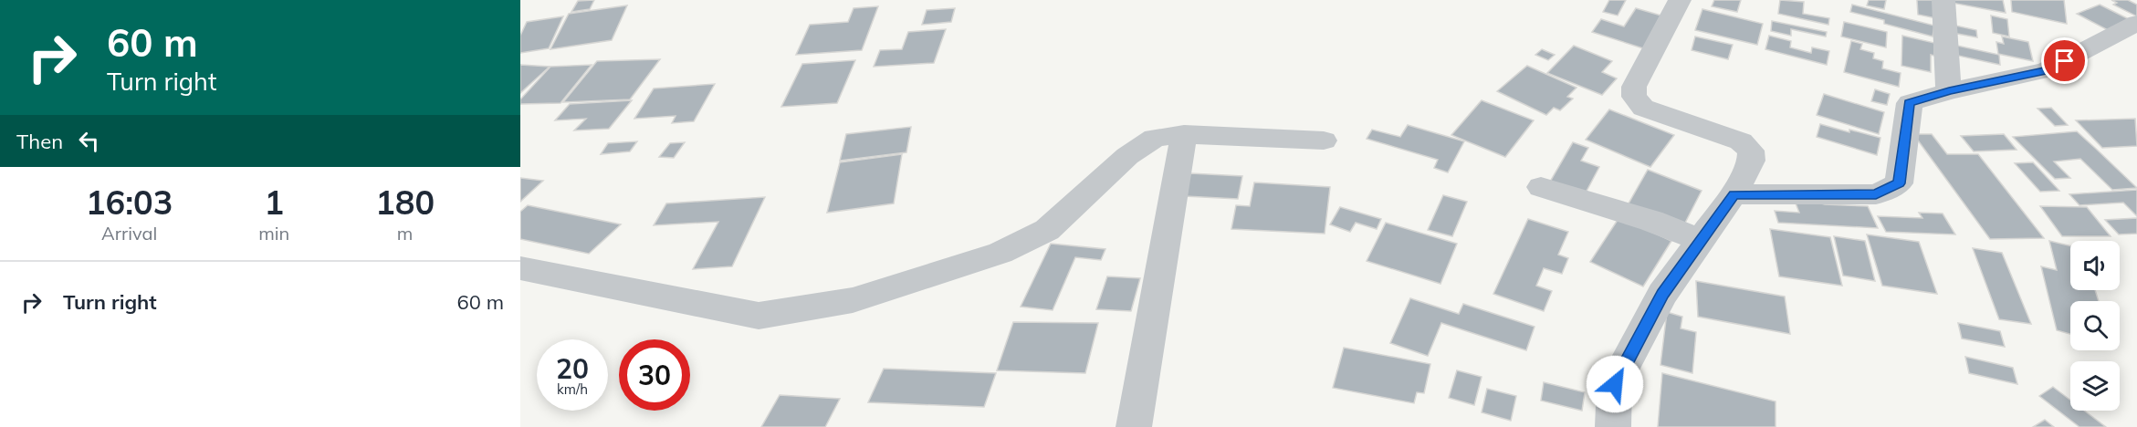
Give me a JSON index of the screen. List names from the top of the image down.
{
  "page": {
    "turn": ["60 m", "Turn right"],
    "then": "Then",
    "eta": [
      "16:03",
      "Arrival",
      "1",
      "min",
      "180",
      "m"
    ],
    "list": [
      {
        "name": "Turn right",
        "value": "60 m"
      }
    ],
    "speed": "20 km/h",
    "limit": "30"
  }
}
